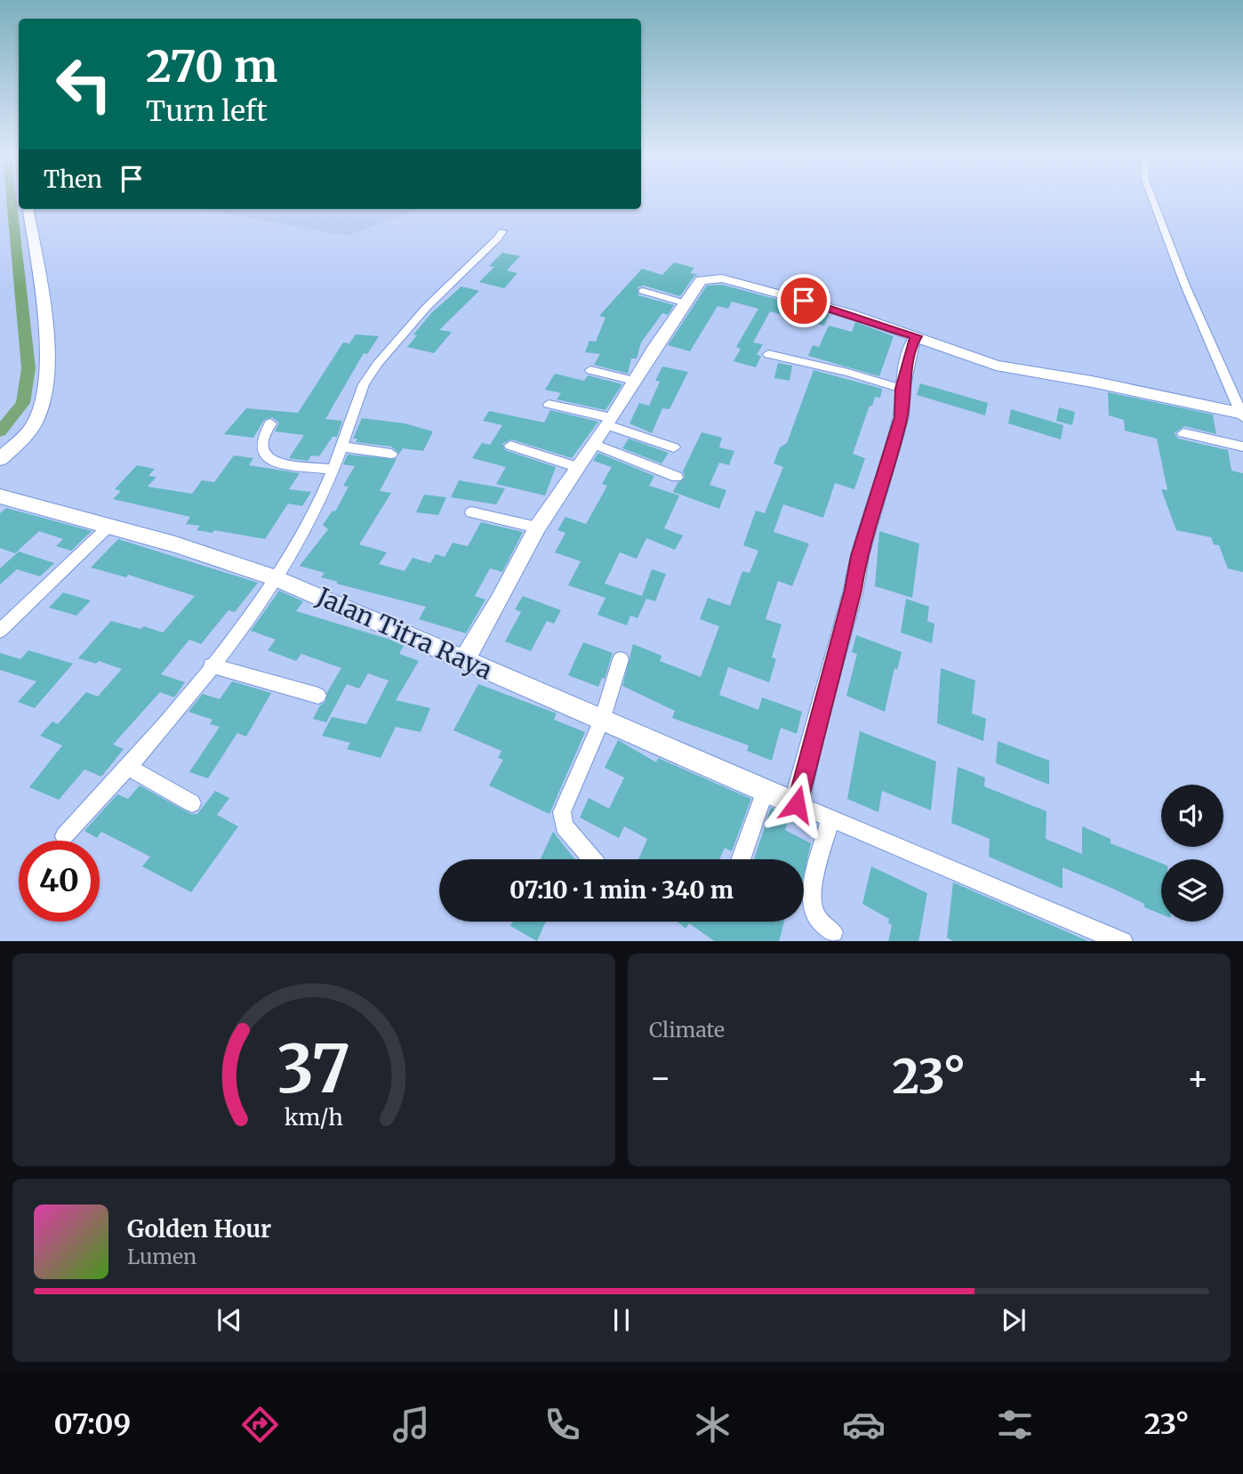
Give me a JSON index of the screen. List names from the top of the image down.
{
  "streets": {
    "street": ["Jalan Titra Raya"]
  },
  "page": {
    "turn": ["270 m", "Turn left"],
    "then": "Then",
    "limit": "40",
    "trip": "07:10 · 1 min · 340 m",
    "tile": "Climate",
    "heat": ["−", "23°", "+"],
    "song": ["Golden Hour", "Lumen"],
    "tabs": ["07:09", "23°"],
    "gauge": ["37", "km/h"]
  }
}
